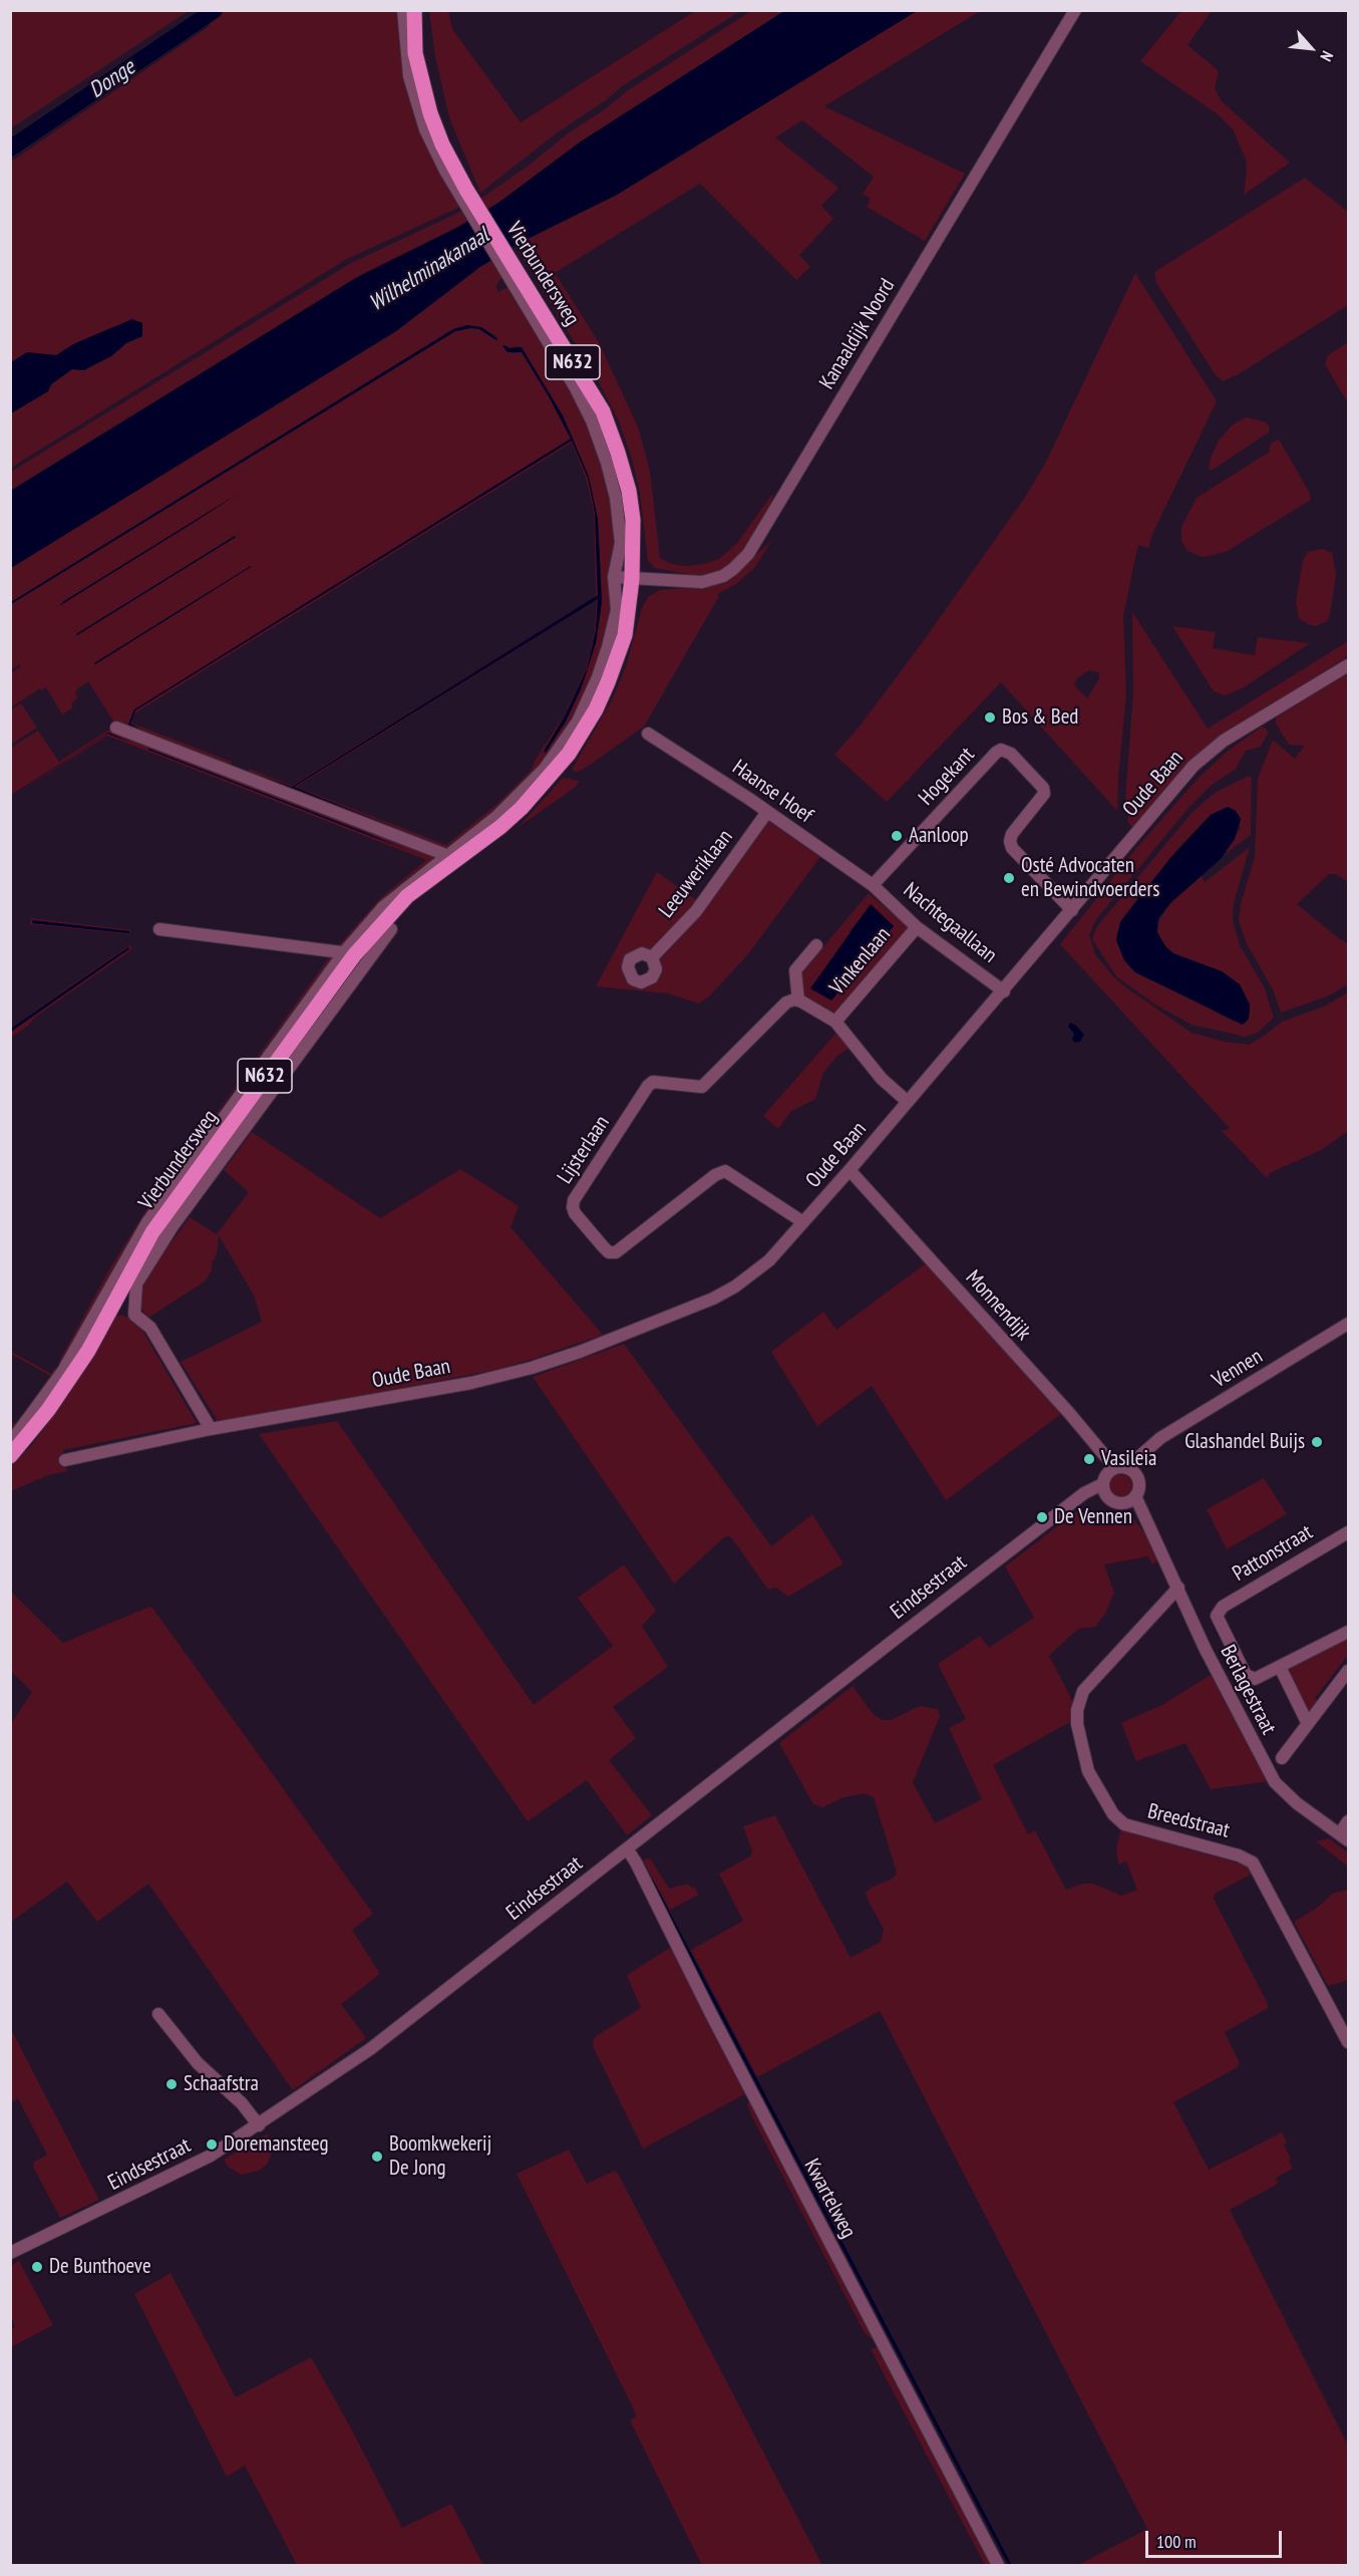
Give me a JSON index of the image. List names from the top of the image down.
{
  "streets": {
    "main road": ["Vierbundersweg", "N632"],
    "street": [
      "Kanaaldijk Noord",
      "Hogekant",
      "Oude Baan",
      "Haanse Hoef",
      "Leeuweriklaan",
      "Nachtegaallaan",
      "Vinkenlaan",
      "Lijsterlaan",
      "Monnendijk",
      "Vennen",
      "Pattonstraat",
      "Eindsestraat",
      "Berlagestraat",
      "Breedstraat",
      "Kwartelweg"
    ]
  },
  "crossings": [
    ["Vierbundersweg", "Kanaaldijk Noord"],
    ["Vierbundersweg", "Oude Baan"],
    ["Hogekant", "Oude Baan"],
    ["Hogekant", "Haanse Hoef"],
    ["Hogekant", "Nachtegaallaan"],
    ["Oude Baan", "Nachtegaallaan"],
    ["Oude Baan", "Lijsterlaan"],
    ["Oude Baan", "Monnendijk"],
    ["Haanse Hoef", "Leeuweriklaan"],
    ["Haanse Hoef", "Nachtegaallaan"],
    ["Nachtegaallaan", "Vinkenlaan"],
    ["Monnendijk", "Vennen"],
    ["Monnendijk", "Eindsestraat"],
    ["Monnendijk", "Berlagestraat"],
    ["Vennen", "Eindsestraat"],
    ["Vennen", "Berlagestraat"],
    ["Eindsestraat", "Berlagestraat"],
    ["Eindsestraat", "Kwartelweg"],
    ["Berlagestraat", "Breedstraat"]
  ],
  "water": ["Donge", "Wilhelminakanaal"],
  "places": [
    "Bos & Bed",
    "Aanloop",
    "Osté Advocaten en Bewindvoerders",
    "Glashandel Buijs",
    "Vasileia",
    "De Vennen",
    "Schaafstra",
    "Doremansteeg",
    "Boomkwekerij De Jong",
    "De Bunthoeve"
  ],
  "scale_bar": "100 m",
  "north": "bottom right"
}
